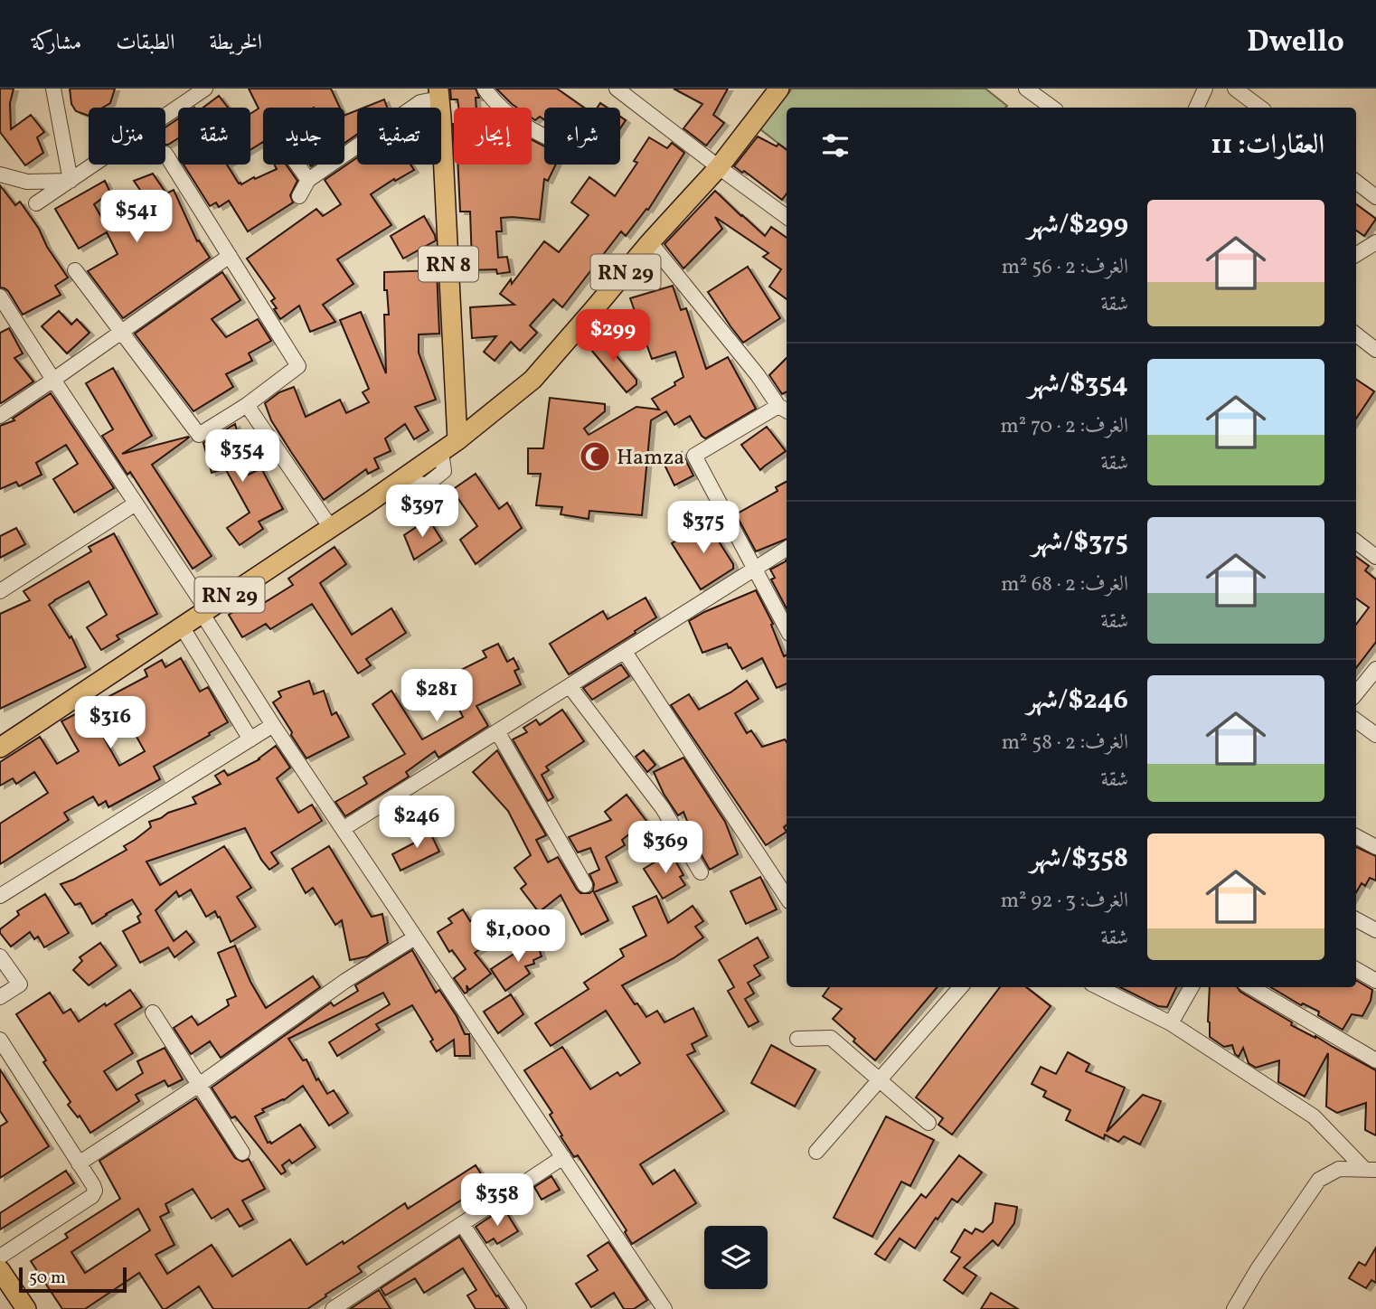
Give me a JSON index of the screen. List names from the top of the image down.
{
  "streets": {
    "main road": ["RN 8", "RN 29"]
  },
  "crossings": [
    ["RN 8", "RN 29"]
  ],
  "places": {
    "mosque": ["Hamza"]
  },
  "scale_bar": "50 m",
  "page": {
    "header": "Dwello",
    "nav": ["الخريطة", "الطبقات", "مشاركة"],
    "chip": [
      "شراء",
      "إيجار",
      "تصفية",
      "جديد",
      "شقة",
      "منزل"
    ],
    "heading": "العقارات: 11",
    "list": [
      {
        "name": "$299/شهر",
        "note": "الغرف: 2 · 56 m² · شقة"
      },
      {
        "name": "$354/شهر",
        "note": "الغرف: 2 · 70 m² · شقة"
      },
      {
        "name": "$375/شهر",
        "note": "الغرف: 2 · 68 m² · شقة"
      },
      {
        "name": "$246/شهر",
        "note": "الغرف: 2 · 58 m² · شقة"
      },
      {
        "name": "$358/شهر",
        "note": "الغرف: 3 · 92 m² · شقة"
      }
    ],
    "price": [
      "$541",
      "$299",
      "$354",
      "$397",
      "$375",
      "$281",
      "$316",
      "$246",
      "$369",
      "$1,000",
      "$358"
    ],
    "scale": "50 m"
  }
}
